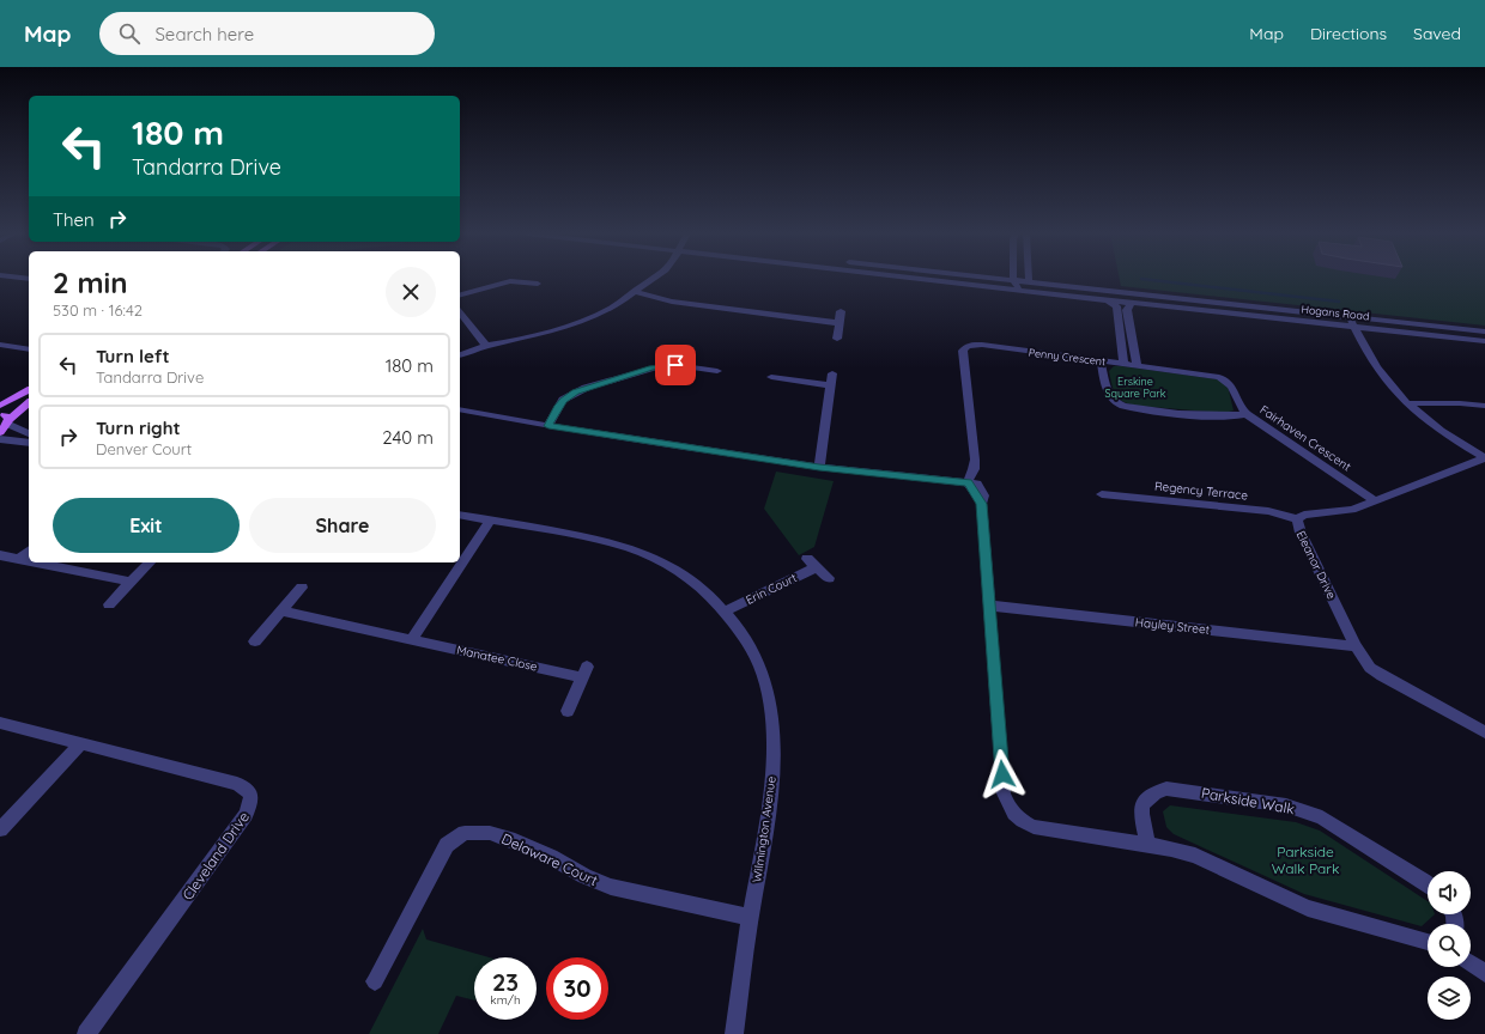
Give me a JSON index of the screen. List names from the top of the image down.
{
  "streets": {
    "street": [
      "Hogans Road",
      "Penny Crescent",
      "Fairhaven Crescent",
      "Regency Terrace",
      "Eleanor Drive",
      "Erin Court",
      "Hayley Street",
      "Manatee Close",
      "Parkside Walk",
      "Wilmington Avenue",
      "Cleveland Drive",
      "Delaware Court"
    ]
  },
  "crossings": [
    ["Penny Crescent", "Fairhaven Crescent"],
    ["Fairhaven Crescent", "Eleanor Drive"],
    ["Regency Terrace", "Eleanor Drive"],
    ["Eleanor Drive", "Hayley Street"],
    ["Erin Court", "Wilmington Avenue"],
    ["Wilmington Avenue", "Delaware Court"]
  ],
  "parks": ["Erskine Square Park", "Parkside Walk Park"],
  "page": {
    "header": "Map",
    "search": "Search here",
    "nav": ["Map", "Directions", "Saved"],
    "turn": ["180 m", "Tandarra Drive"],
    "then": "Then",
    "heading": ["2 min", "530 m · 16:42"],
    "list": [
      {
        "name": "Turn left",
        "note": "Tandarra Drive",
        "value": "180 m"
      },
      {
        "name": "Turn right",
        "note": "Denver Court",
        "value": "240 m"
      }
    ],
    "buttons": ["Exit", "Share"],
    "speed": "23 km/h",
    "limit": "30"
  }
}
